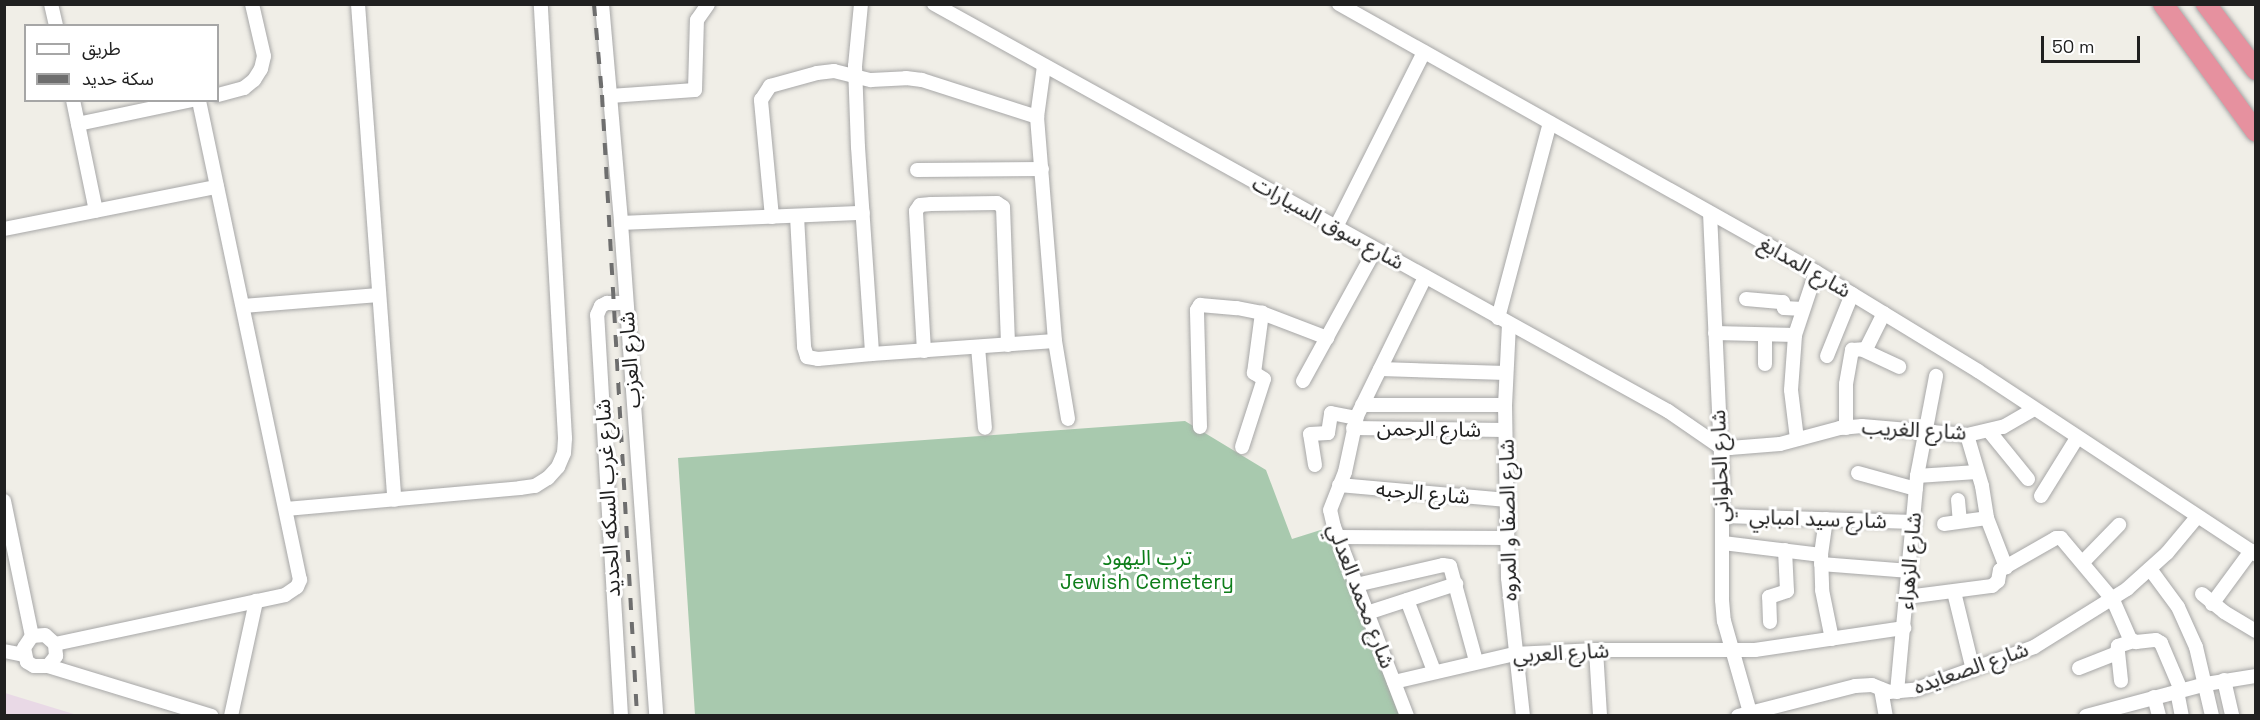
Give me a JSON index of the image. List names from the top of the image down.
{
  "streets": {
    "street": [
      "شارع سوق السيارات",
      "شارع المدابغ",
      "شارع العزب",
      "شارع الرحمن",
      "شارع الغريب",
      "شارع الحلواني",
      "شارع الرحبه",
      "شارع غرب السكه الحديد",
      "شارع سيد امبابي",
      "شارع الصفا و المروه",
      "شارع الزهراء",
      "شارع محمد العدلي",
      "شارع العربي",
      "شارع الصعايده"
    ]
  },
  "crossings": [
    ["شارع سوق السيارات", "شارع الغريب"],
    ["شارع سوق السيارات", "شارع الحلواني"],
    ["شارع سوق السيارات", "شارع الصفا و المروه"],
    ["شارع سوق السيارات", "شارع محمد العدلي"],
    ["شارع المدابغ", "شارع الغريب"],
    ["شارع المدابغ", "شارع الحلواني"],
    ["شارع المدابغ", "شارع الصفا و المروه"],
    ["شارع المدابغ", "شارع الصعايده"],
    ["شارع العزب", "شارع غرب السكه الحديد"],
    ["شارع الرحمن", "شارع الصفا و المروه"],
    ["شارع الرحمن", "شارع محمد العدلي"],
    ["شارع الغريب", "شارع الحلواني"],
    ["شارع الغريب", "شارع الزهراء"],
    ["شارع الحلواني", "شارع سيد امبابي"],
    ["شارع الحلواني", "شارع العربي"],
    ["شارع الحلواني", "شارع الصعايده"],
    ["شارع الرحبه", "شارع الصفا و المروه"],
    ["شارع الرحبه", "شارع محمد العدلي"],
    ["شارع سيد امبابي", "شارع الزهراء"],
    ["شارع الصفا و المروه", "شارع العربي"],
    ["شارع الزهراء", "شارع العربي"],
    ["شارع الزهراء", "شارع الصعايده"],
    ["شارع محمد العدلي", "شارع العربي"]
  ],
  "parks": ["ترب اليهود Jewish Cemetery"],
  "legend": ["طريق", "سكة حديد"],
  "scale_bar": "50 m"
}
